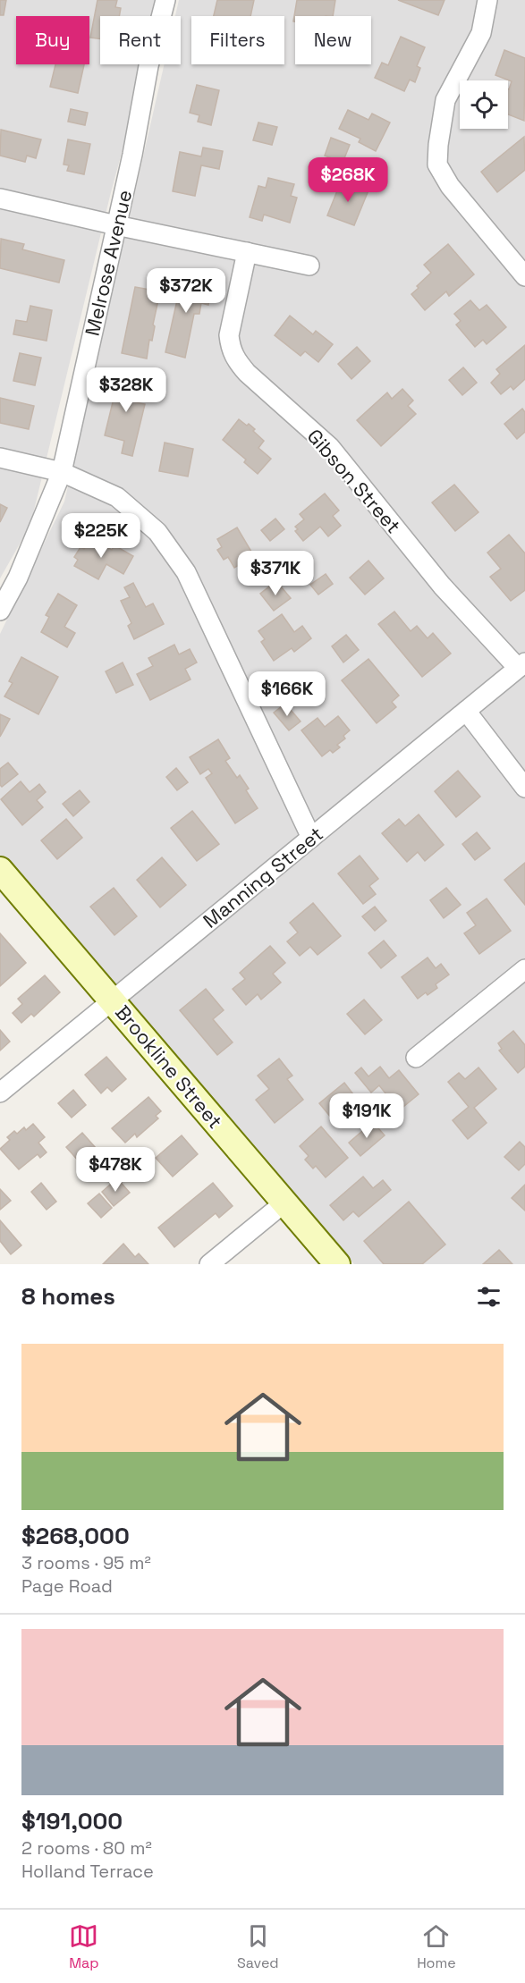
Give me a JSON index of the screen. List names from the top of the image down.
{
  "streets": {
    "street": [
      "Melrose Avenue",
      "Gibson Street",
      "Manning Street",
      "Brookline Street"
    ]
  },
  "crossings": [
    ["Gibson Street", "Manning Street"],
    ["Manning Street", "Brookline Street"]
  ],
  "page": {
    "chip": [
      "Buy",
      "Rent",
      "Filters",
      "New"
    ],
    "price": [
      "$268K",
      "$372K",
      "$328K",
      "$225K",
      "$371K",
      "$166K",
      "$191K",
      "$478K"
    ],
    "heading": "8 homes",
    "list": [
      {
        "name": "$268,000",
        "note": "3 rooms · 95 m² · Page Road"
      },
      {
        "name": "$191,000",
        "note": "2 rooms · 80 m² · Holland Terrace"
      }
    ],
    "tabs": ["Map", "Saved", "Home"]
  }
}
